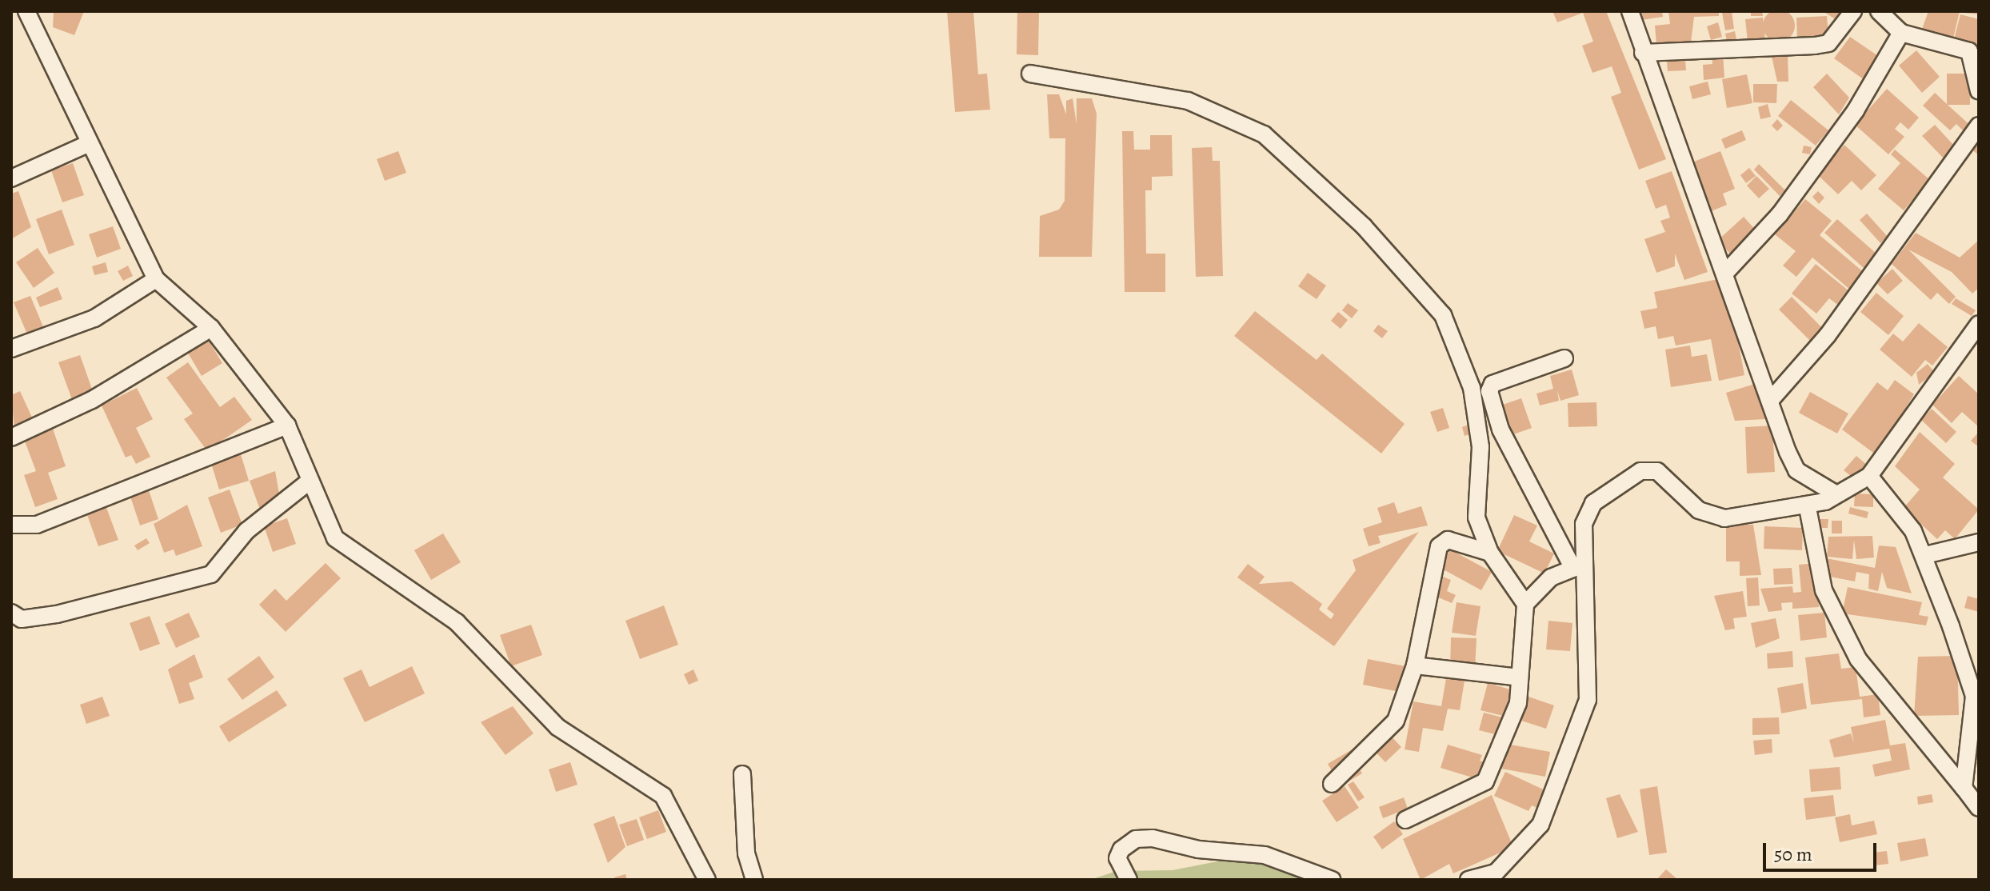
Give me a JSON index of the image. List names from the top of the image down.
{
  "scale_bar": "50 m"
}
